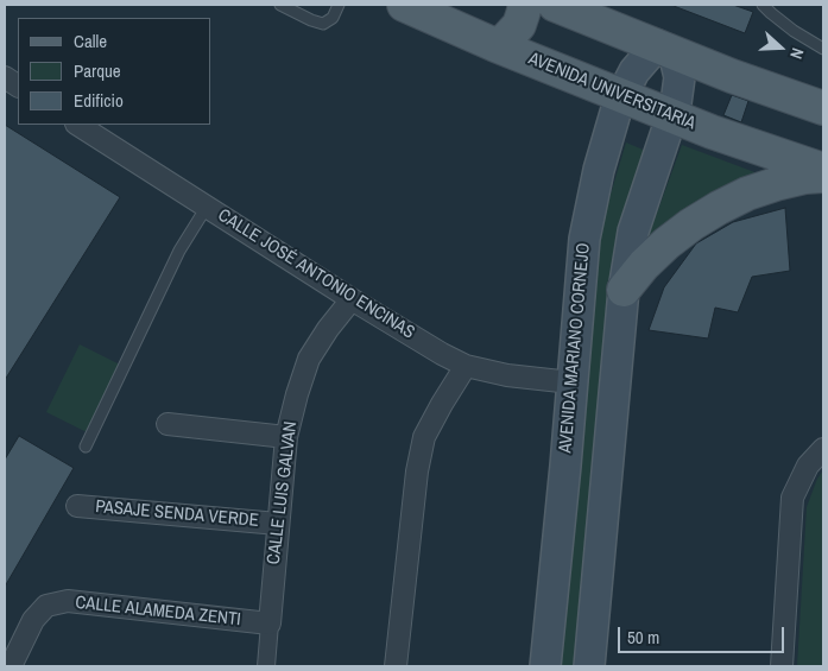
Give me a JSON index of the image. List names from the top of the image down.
{
  "streets": {
    "main road": ["AVENIDA UNIVERSITARIA", "AVENIDA MARIANO CORNEJO"],
    "street": [
      "CALLE JOSÉ ANTONIO ENCINAS",
      "CALLE LUIS GALVAN",
      "PASAJE SENDA VERDE",
      "CALLE ALAMEDA ZENTI"
    ]
  },
  "crossings": [
    ["AVENIDA UNIVERSITARIA", "AVENIDA MARIANO CORNEJO"],
    ["CALLE JOSÉ ANTONIO ENCINAS", "AVENIDA MARIANO CORNEJO"],
    ["CALLE JOSÉ ANTONIO ENCINAS", "CALLE LUIS GALVAN"],
    ["CALLE LUIS GALVAN", "PASAJE SENDA VERDE"],
    ["CALLE LUIS GALVAN", "CALLE ALAMEDA ZENTI"]
  ],
  "legend": ["Calle", "Parque", "Edificio"],
  "scale_bar": "50 m",
  "north": "right"
}
